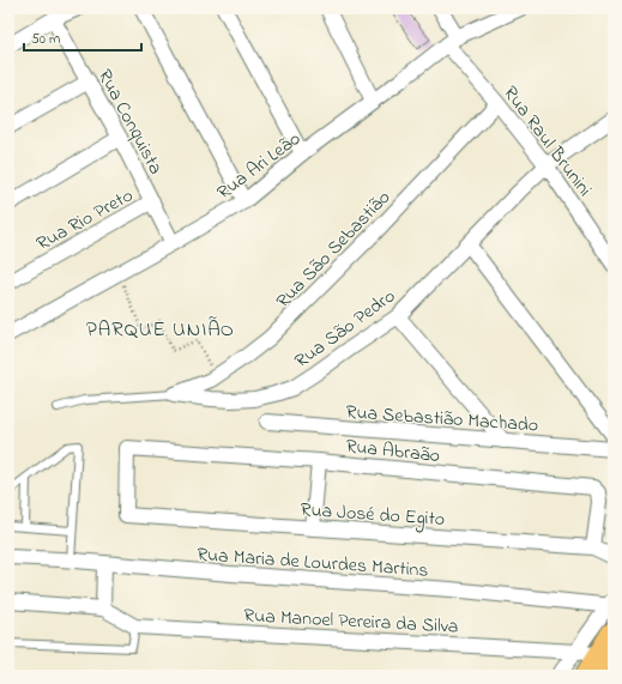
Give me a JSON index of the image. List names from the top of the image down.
{
  "streets": {
    "street": [
      "Rua Conquista",
      "Rua Raul Brunini",
      "Rua Ari Leão",
      "Rua Rio Preto",
      "Rua São Sebastião",
      "Rua São Pedro",
      "Rua Sebastião Machado",
      "Rua Abraão",
      "Rua José do Egito",
      "Rua Maria de Lourdes Martins",
      "Rua Manoel Pereira da Silva"
    ]
  },
  "crossings": [
    ["Rua Conquista", "Rua Ari Leão"],
    ["Rua Conquista", "Rua Rio Preto"],
    ["Rua Raul Brunini", "Rua Ari Leão"],
    ["Rua Raul Brunini", "Rua São Sebastião"],
    ["Rua Raul Brunini", "Rua São Pedro"],
    ["Rua São Sebastião", "Rua São Pedro"],
    ["Rua Abraão", "Rua José do Egito"]
  ],
  "districts": ["PARQUE UNIÃO"],
  "scale_bar": "50 m"
}
